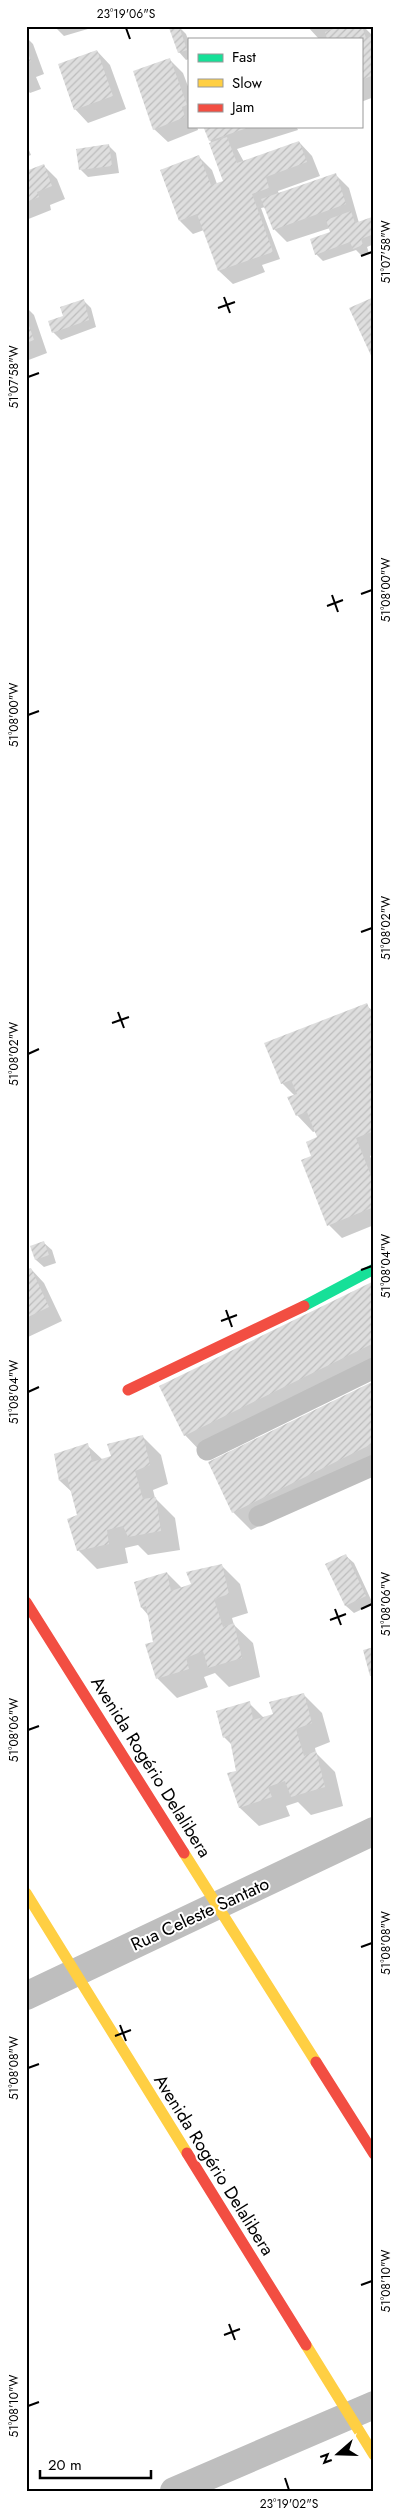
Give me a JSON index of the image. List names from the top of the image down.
{
  "streets": {
    "street": ["Avenida Rogério Delalibera", "Rua Celeste Santato"]
  },
  "crossings": [
    ["Avenida Rogério Delalibera", "Rua Celeste Santato"]
  ],
  "legend": ["Fast", "Slow", "Jam"],
  "scale_bar": "20 m",
  "north": "left",
  "coordinates": [
    "23°19'06\"S",
    "51°07'58\"W",
    "51°08'00\"W",
    "51°08'02\"W",
    "51°08'04\"W",
    "51°08'06\"W",
    "51°08'08\"W",
    "51°08'10\"W",
    "23°19'02\"S"
  ]
}
